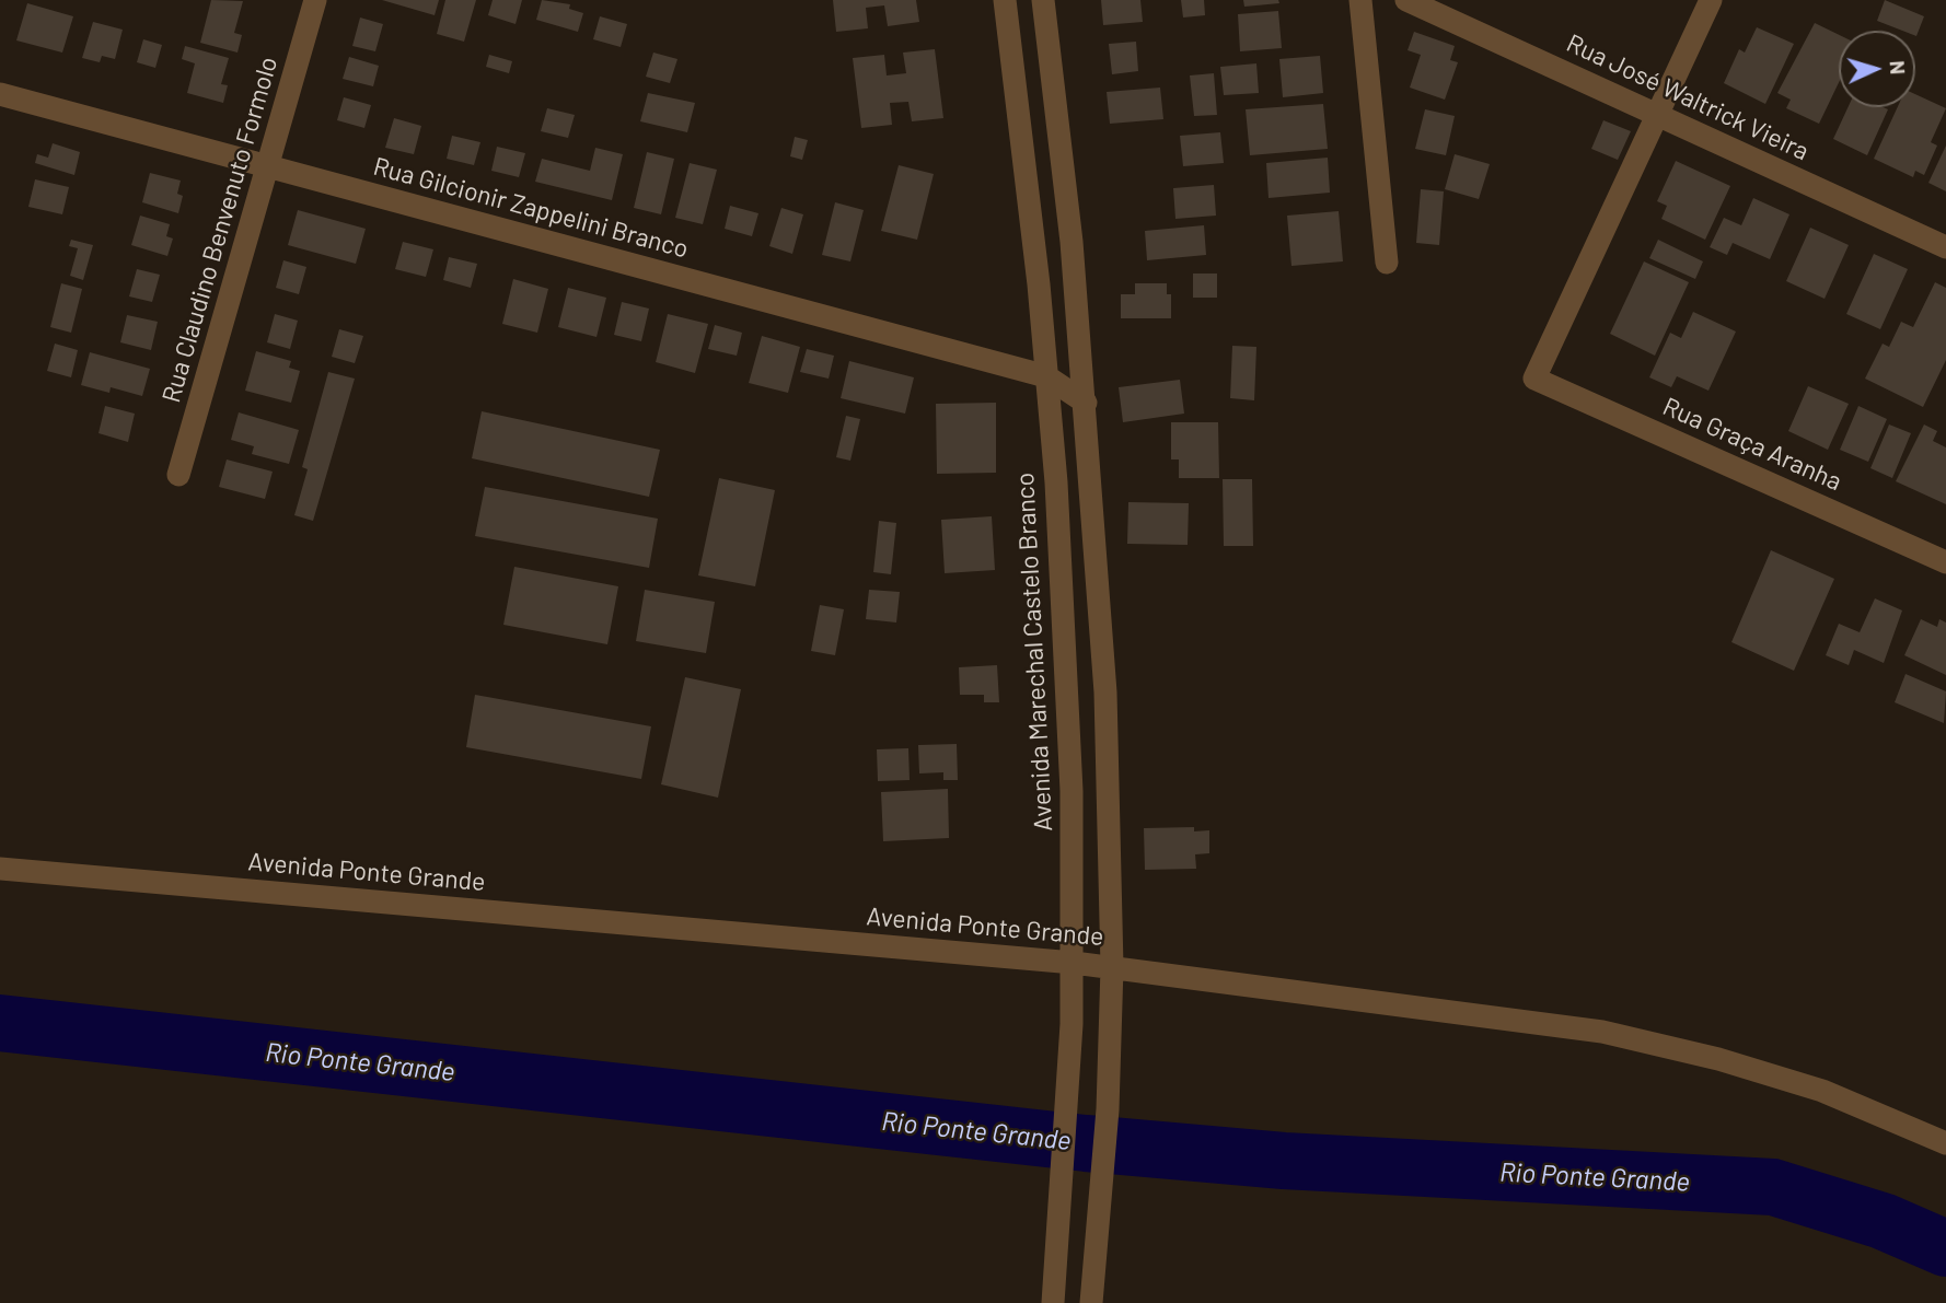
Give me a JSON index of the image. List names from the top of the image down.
{
  "streets": {
    "street": [
      "Rua José Waltrick Vieira",
      "Rua Gilcionir Zappelini Branco",
      "Rua Claudino Benvenuto Formolo",
      "Rua Graça Aranha",
      "Avenida Marechal Castelo Branco",
      "Avenida Ponte Grande"
    ]
  },
  "crossings": [
    ["Rua José Waltrick Vieira", "Rua Graça Aranha"],
    ["Rua Gilcionir Zappelini Branco", "Rua Claudino Benvenuto Formolo"],
    ["Rua Gilcionir Zappelini Branco", "Avenida Marechal Castelo Branco"],
    ["Avenida Marechal Castelo Branco", "Avenida Ponte Grande"]
  ],
  "water": ["Rio Ponte Grande"],
  "north": "right"
}
